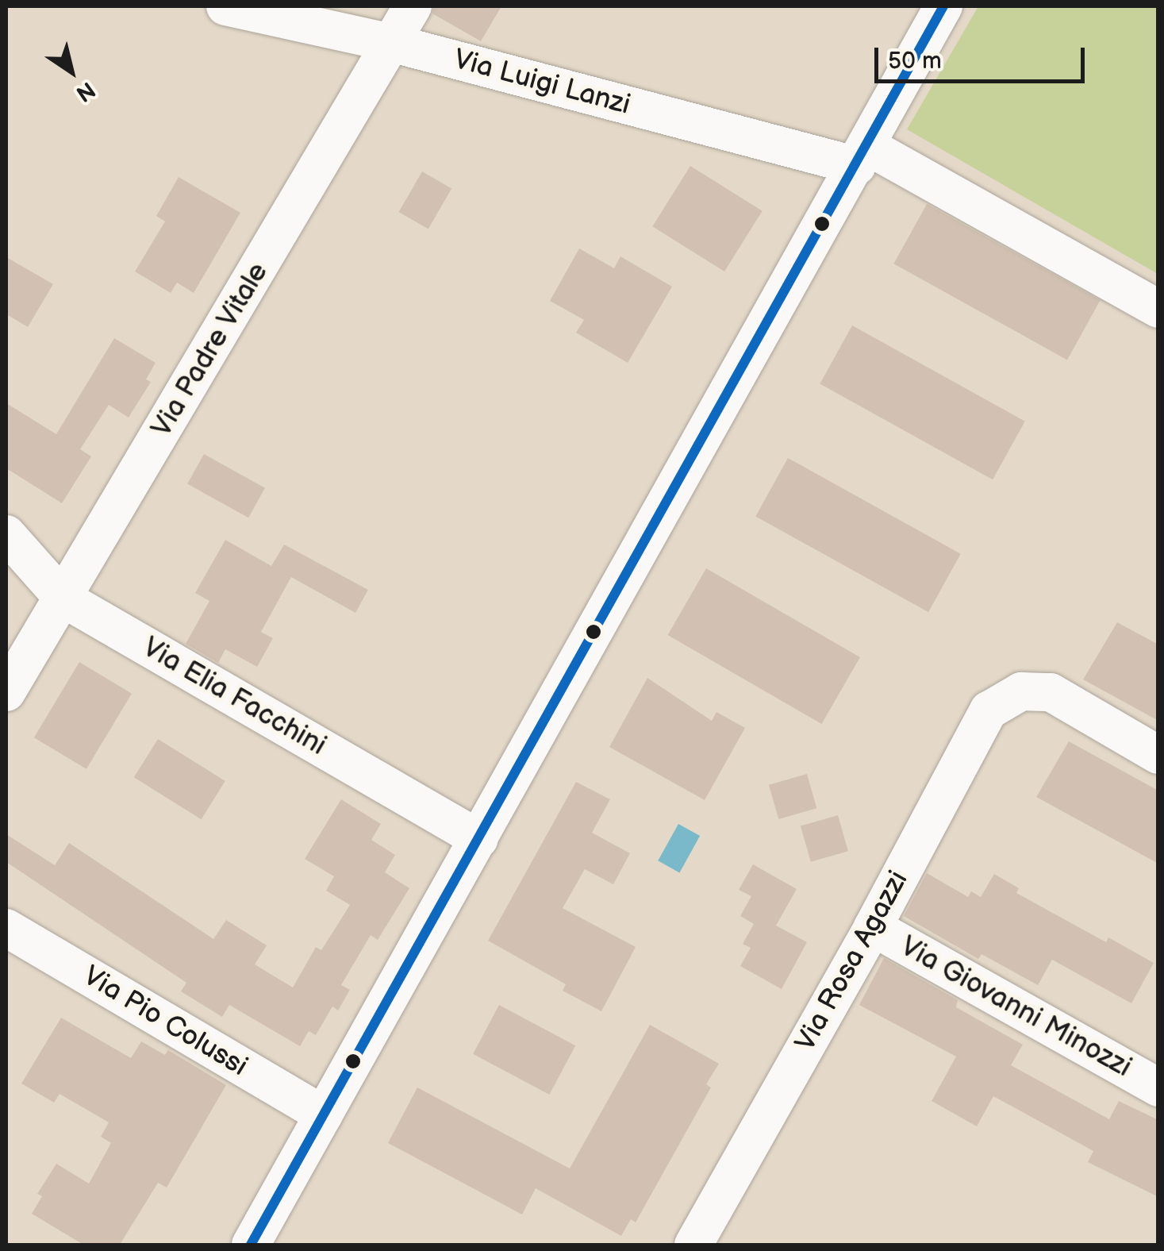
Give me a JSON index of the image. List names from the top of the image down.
{
  "streets": {
    "street": [
      "Via Luigi Lanzi",
      "Via Padre Vitale",
      "Via Elia Facchini",
      "Via Rosa Agazzi",
      "Via Giovanni Minozzi",
      "Via Pio Colussi"
    ]
  },
  "crossings": [
    ["Via Luigi Lanzi", "Via Padre Vitale"],
    ["Via Padre Vitale", "Via Elia Facchini"],
    ["Via Rosa Agazzi", "Via Giovanni Minozzi"]
  ],
  "scale_bar": "50 m",
  "north": "bottom right"
}
